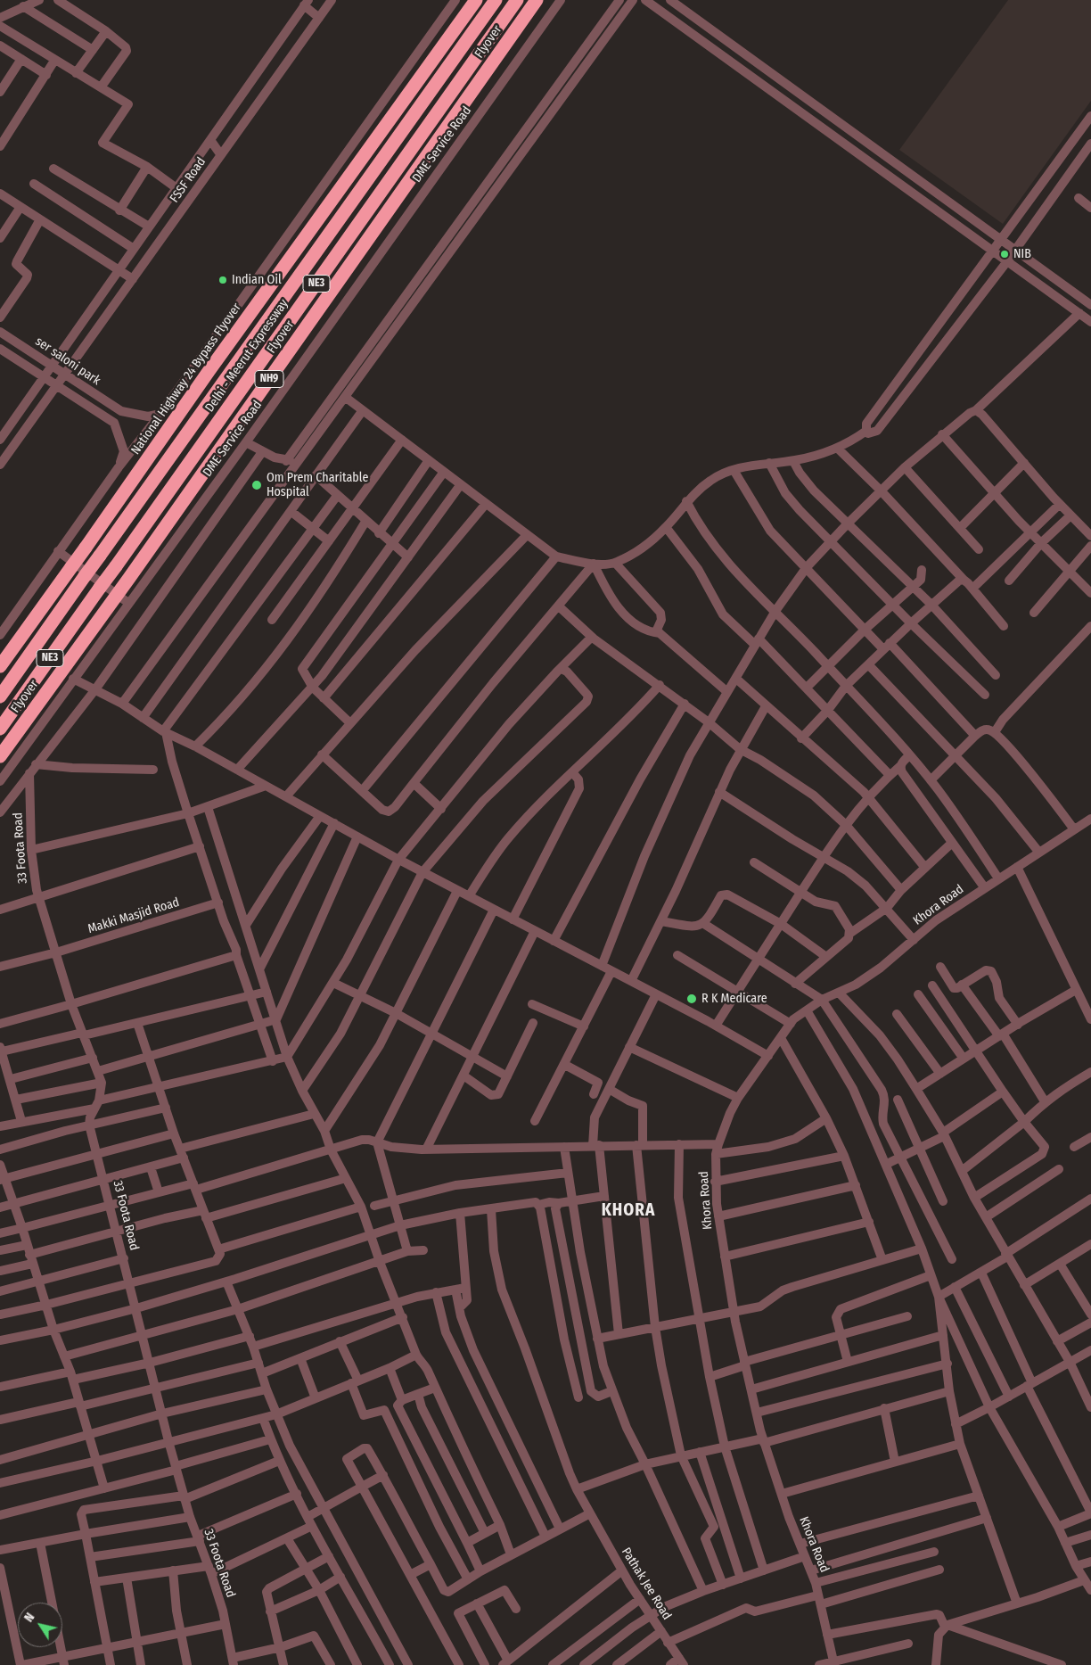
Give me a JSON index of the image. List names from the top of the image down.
{
  "streets": {
    "highway": [
      "Flyover",
      "NE3",
      "Delhi - Meerut Expressway",
      "National Highway 24 Bypass Flyover",
      "NH9"
    ],
    "street": [
      "DME Service Road",
      "FSSF Road",
      "ser saloni park",
      "33 Foota Road",
      "Khora Road",
      "Makki Masjid Road",
      "Pathak Jee Road"
    ]
  },
  "crossings": [
    ["FSSF Road", "ser saloni park"],
    ["33 Foota Road", "Makki Masjid Road"]
  ],
  "districts": ["KHORA"],
  "places": [
    "NIB",
    "Indian Oil",
    "Om Prem Charitable Hospital",
    "R K Medicare"
  ],
  "north": "top left"
}
